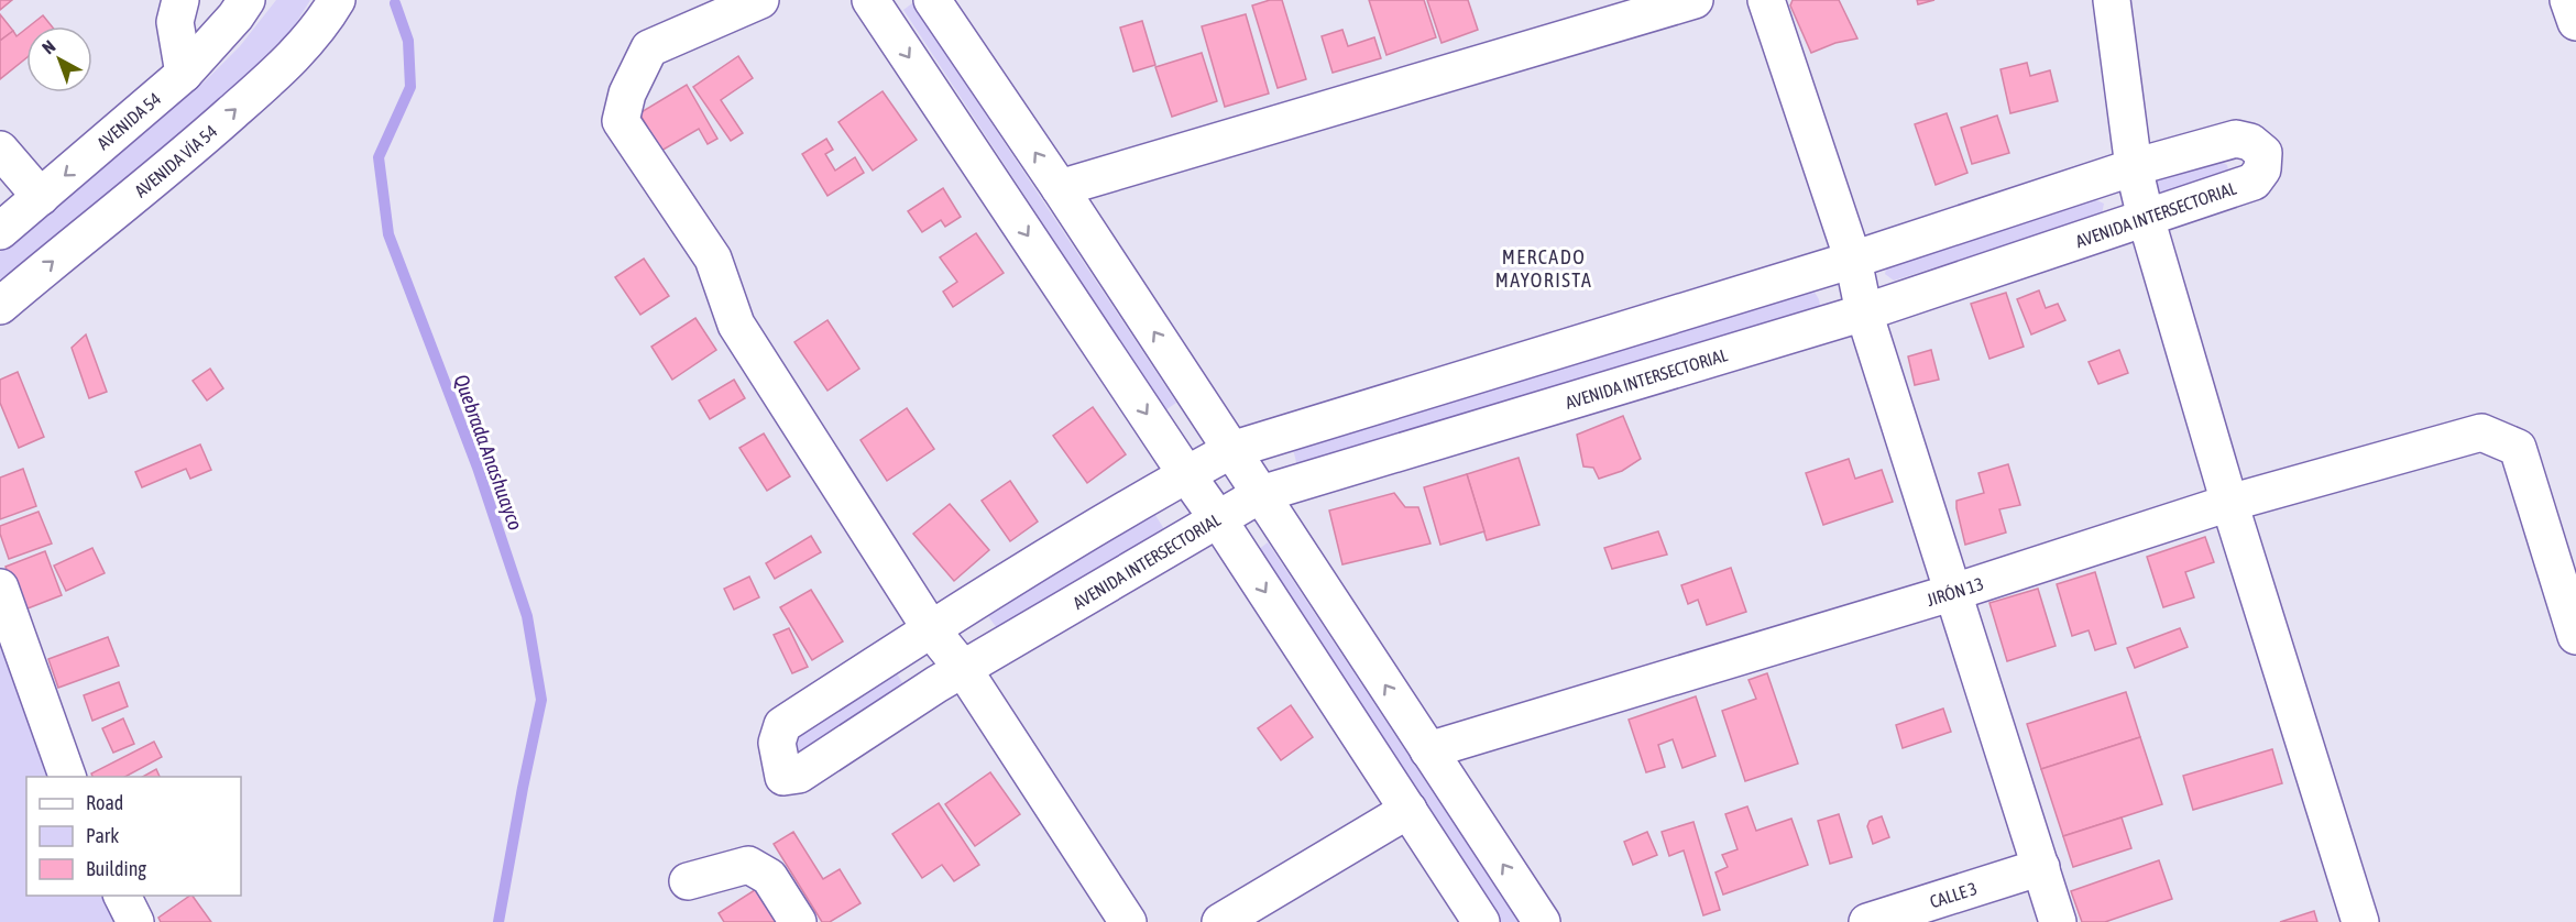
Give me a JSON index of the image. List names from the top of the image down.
{
  "streets": {
    "street": [
      "AVENIDA 54",
      "AVENIDA VÍA 54",
      "AVENIDA INTERSECTORIAL",
      "JIRÓN 13",
      "CALLE 3"
    ]
  },
  "one_way": ["AVENIDA 54", "AVENIDA VÍA 54"],
  "districts": ["MERCADO MAYORISTA"],
  "water": ["Quebrada Anashuayco"],
  "legend": ["Road", "Park", "Building"],
  "north": "top left"
}
